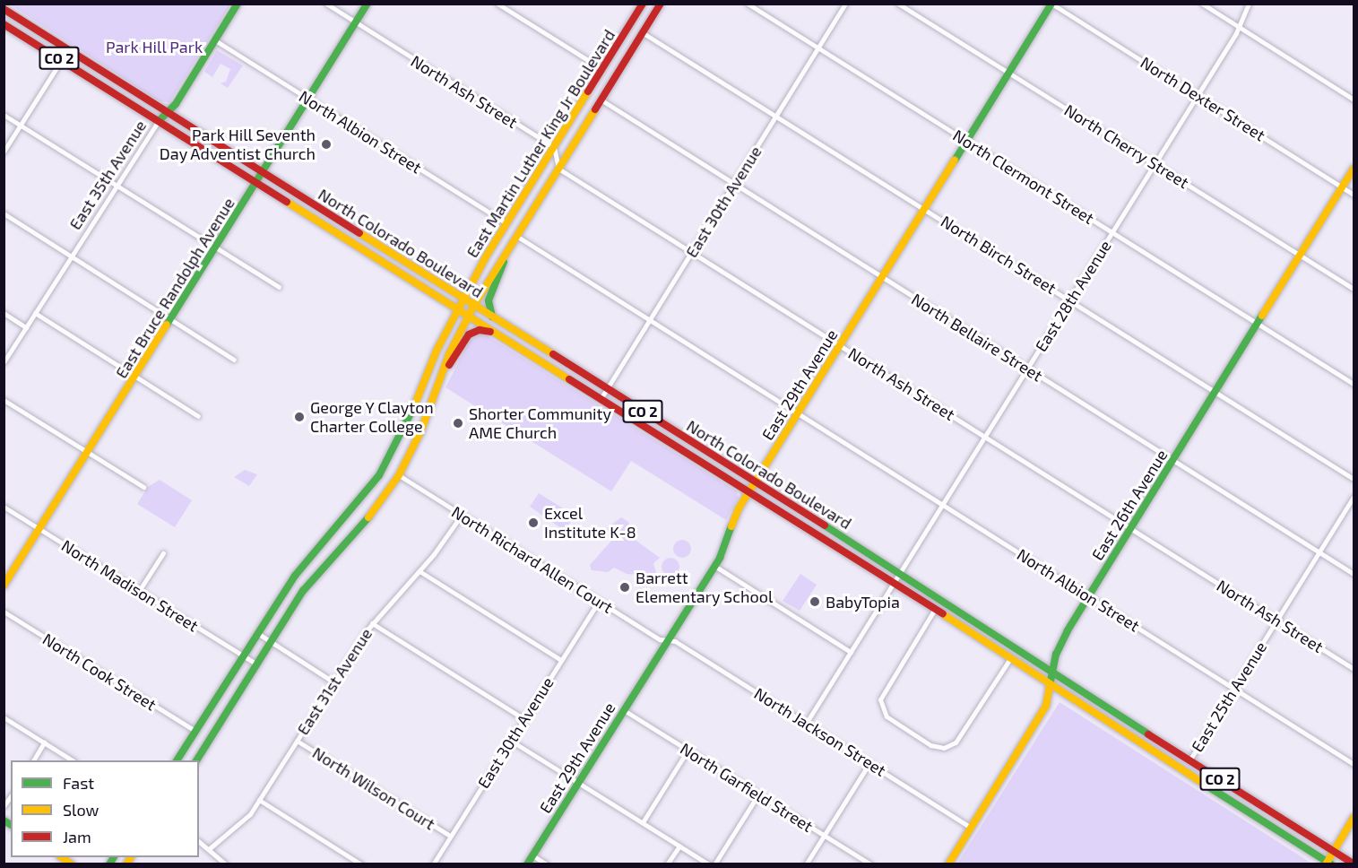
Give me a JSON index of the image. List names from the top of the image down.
{
  "streets": {
    "main road": [
      "CO 2",
      "East Martin Luther King Jr Boulevard",
      "East 35th Avenue",
      "North Colorado Boulevard",
      "East Bruce Randolph Avenue",
      "East 29th Avenue",
      "East 26th Avenue"
    ],
    "street": [
      "North Ash Street",
      "North Dexter Street",
      "North Albion Street",
      "North Cherry Street",
      "North Clermont Street",
      "East 30th Avenue",
      "North Birch Street",
      "East 28th Avenue",
      "North Bellaire Street",
      "North Richard Allen Court",
      "North Madison Street",
      "North Cook Street",
      "East 31st Avenue",
      "East 25th Avenue",
      "North Jackson Street",
      "North Garfield Street",
      "North Wilson Court"
    ]
  },
  "crossings": [
    ["North Ash Street", "East Martin Luther King Jr Boulevard"],
    ["North Ash Street", "East 30th Avenue"],
    ["North Ash Street", "East Bruce Randolph Avenue"],
    ["North Ash Street", "East 28th Avenue"],
    ["North Ash Street", "East 29th Avenue"],
    ["North Ash Street", "East 26th Avenue"],
    ["North Ash Street", "East 25th Avenue"],
    ["North Dexter Street", "East 28th Avenue"],
    ["North Dexter Street", "East 29th Avenue"],
    ["North Dexter Street", "East 26th Avenue"],
    ["North Albion Street", "East Martin Luther King Jr Boulevard"],
    ["North Albion Street", "East 35th Avenue"],
    ["North Albion Street", "East 30th Avenue"],
    ["North Albion Street", "East Bruce Randolph Avenue"],
    ["North Albion Street", "East 28th Avenue"],
    ["North Albion Street", "East 29th Avenue"],
    ["North Albion Street", "East 26th Avenue"],
    ["North Albion Street", "East 25th Avenue"],
    ["East Martin Luther King Jr Boulevard", "North Colorado Boulevard"],
    ["East Martin Luther King Jr Boulevard", "North Birch Street"],
    ["East Martin Luther King Jr Boulevard", "North Bellaire Street"],
    ["East Martin Luther King Jr Boulevard", "North Richard Allen Court"],
    ["East Martin Luther King Jr Boulevard", "North Madison Street"],
    ["East Martin Luther King Jr Boulevard", "North Cook Street"],
    ["North Cherry Street", "East 28th Avenue"],
    ["North Cherry Street", "East 29th Avenue"],
    ["North Cherry Street", "East 26th Avenue"],
    ["East 35th Avenue", "North Colorado Boulevard"],
    ["North Clermont Street", "East 30th Avenue"],
    ["North Clermont Street", "East 28th Avenue"],
    ["North Clermont Street", "East 29th Avenue"],
    ["North Clermont Street", "East 26th Avenue"],
    ["East 30th Avenue", "North Colorado Boulevard"],
    ["East 30th Avenue", "North Birch Street"],
    ["East 30th Avenue", "North Bellaire Street"],
    ["East 30th Avenue", "North Richard Allen Court"],
    ["East 30th Avenue", "North Wilson Court"],
    ["North Colorado Boulevard", "East Bruce Randolph Avenue"],
    ["North Colorado Boulevard", "East 28th Avenue"],
    ["North Colorado Boulevard", "East 29th Avenue"],
    ["North Colorado Boulevard", "East 26th Avenue"],
    ["North Colorado Boulevard", "East 25th Avenue"],
    ["North Birch Street", "East 28th Avenue"],
    ["North Birch Street", "East 29th Avenue"],
    ["North Birch Street", "East 26th Avenue"],
    ["East Bruce Randolph Avenue", "North Madison Street"],
    ["East 28th Avenue", "North Bellaire Street"],
    ["East 28th Avenue", "North Jackson Street"],
    ["North Bellaire Street", "East 29th Avenue"],
    ["North Bellaire Street", "East 26th Avenue"],
    ["North Bellaire Street", "East 25th Avenue"],
    ["East 29th Avenue", "North Richard Allen Court"],
    ["East 29th Avenue", "North Jackson Street"],
    ["East 29th Avenue", "North Garfield Street"],
    ["East 26th Avenue", "North Jackson Street"],
    ["North Richard Allen Court", "East 31st Avenue"],
    ["North Richard Allen Court", "North Jackson Street"],
    ["East 31st Avenue", "North Wilson Court"]
  ],
  "parks": ["Park Hill Park"],
  "places": [
    "Park Hill Seventh Day Adventist Church",
    "George Y Clayton Charter College",
    "Shorter Community AME Church",
    "Excel Institute K-8",
    "Barrett Elementary School",
    "BabyTopia"
  ],
  "legend": ["Fast", "Slow", "Jam"]
}
